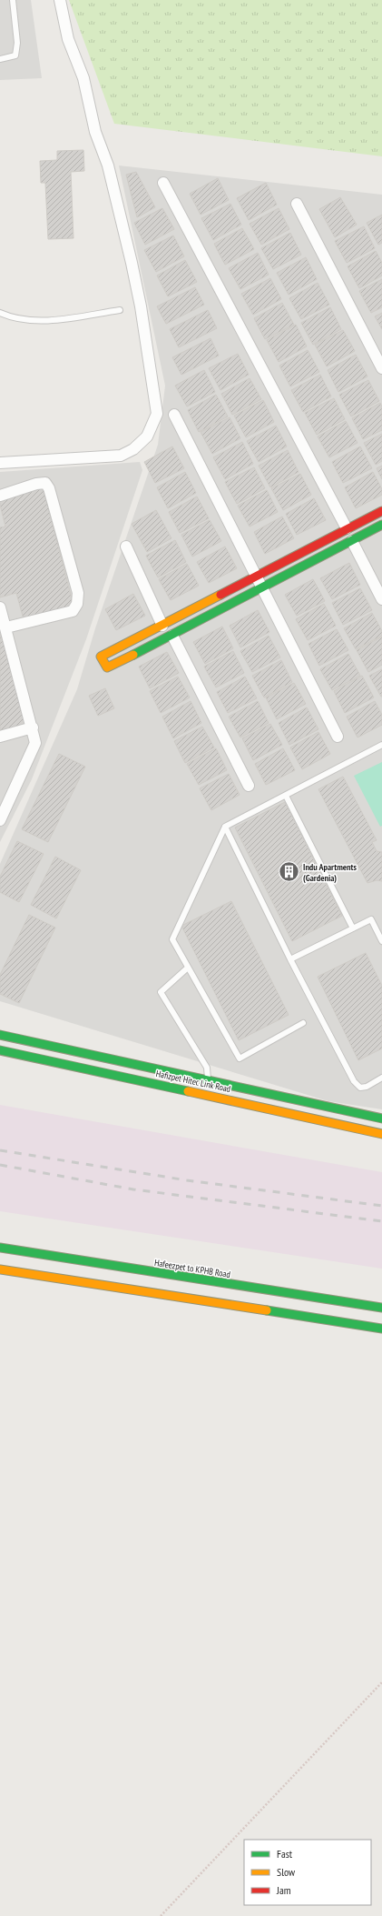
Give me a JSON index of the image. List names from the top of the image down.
{
  "streets": {
    "main road": ["Hafizpet Hitec Link Road", "Hafeezpet to KPHB Road"]
  },
  "places": {
    "building": ["Indu Apartments (Gardenia)"]
  },
  "legend": ["Fast", "Slow", "Jam"]
}
